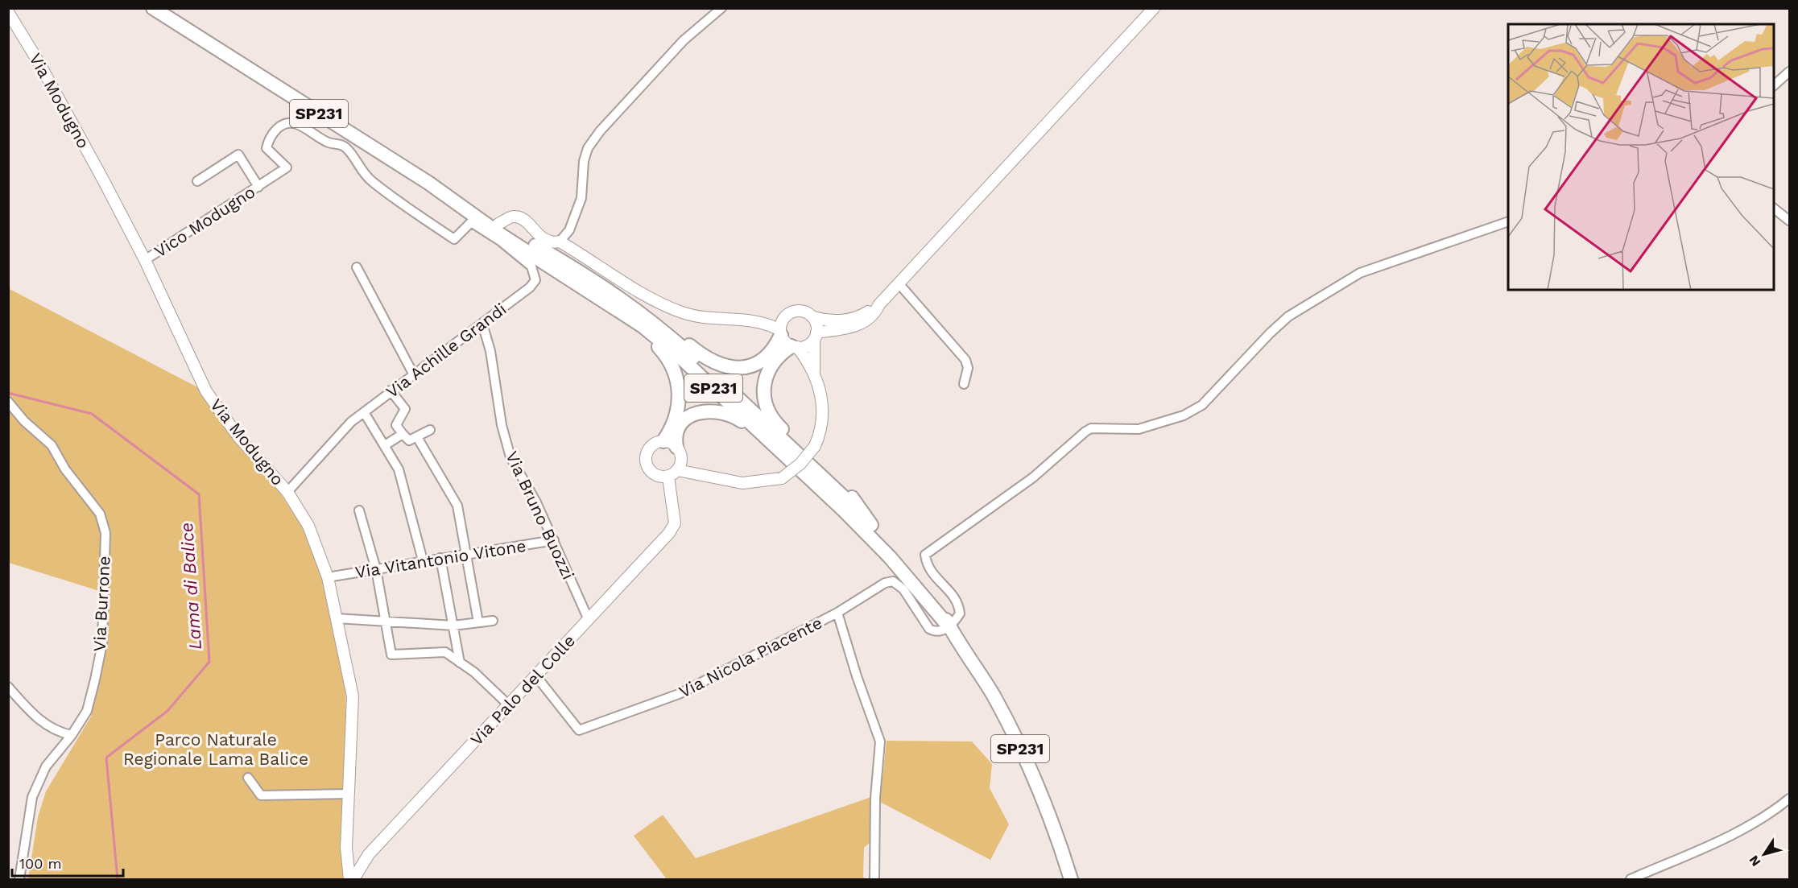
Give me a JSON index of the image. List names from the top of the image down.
{
  "streets": {
    "main road": ["SP231"],
    "street": [
      "Via Modugno",
      "Vico Modugno",
      "Via Achille Grandi",
      "Via Bruno Buozzi",
      "Via Vitantonio Vitone",
      "Via Burrone",
      "Via Nicola Piacente",
      "Via Palo del Colle"
    ]
  },
  "crossings": [
    ["Via Modugno", "Vico Modugno"],
    ["Via Modugno", "Via Achille Grandi"],
    ["Via Modugno", "Via Vitantonio Vitone"],
    ["Vico Modugno", "Via Achille Grandi"],
    ["Via Achille Grandi", "Via Bruno Buozzi"],
    ["Via Bruno Buozzi", "Via Vitantonio Vitone"],
    ["Via Bruno Buozzi", "Via Palo del Colle"],
    ["Via Nicola Piacente", "Via Palo del Colle"]
  ],
  "water": ["Lama di Balice"],
  "parks": ["Parco Naturale Regionale Lama Balice"],
  "scale_bar": "100 m",
  "north": "bottom left"
}
